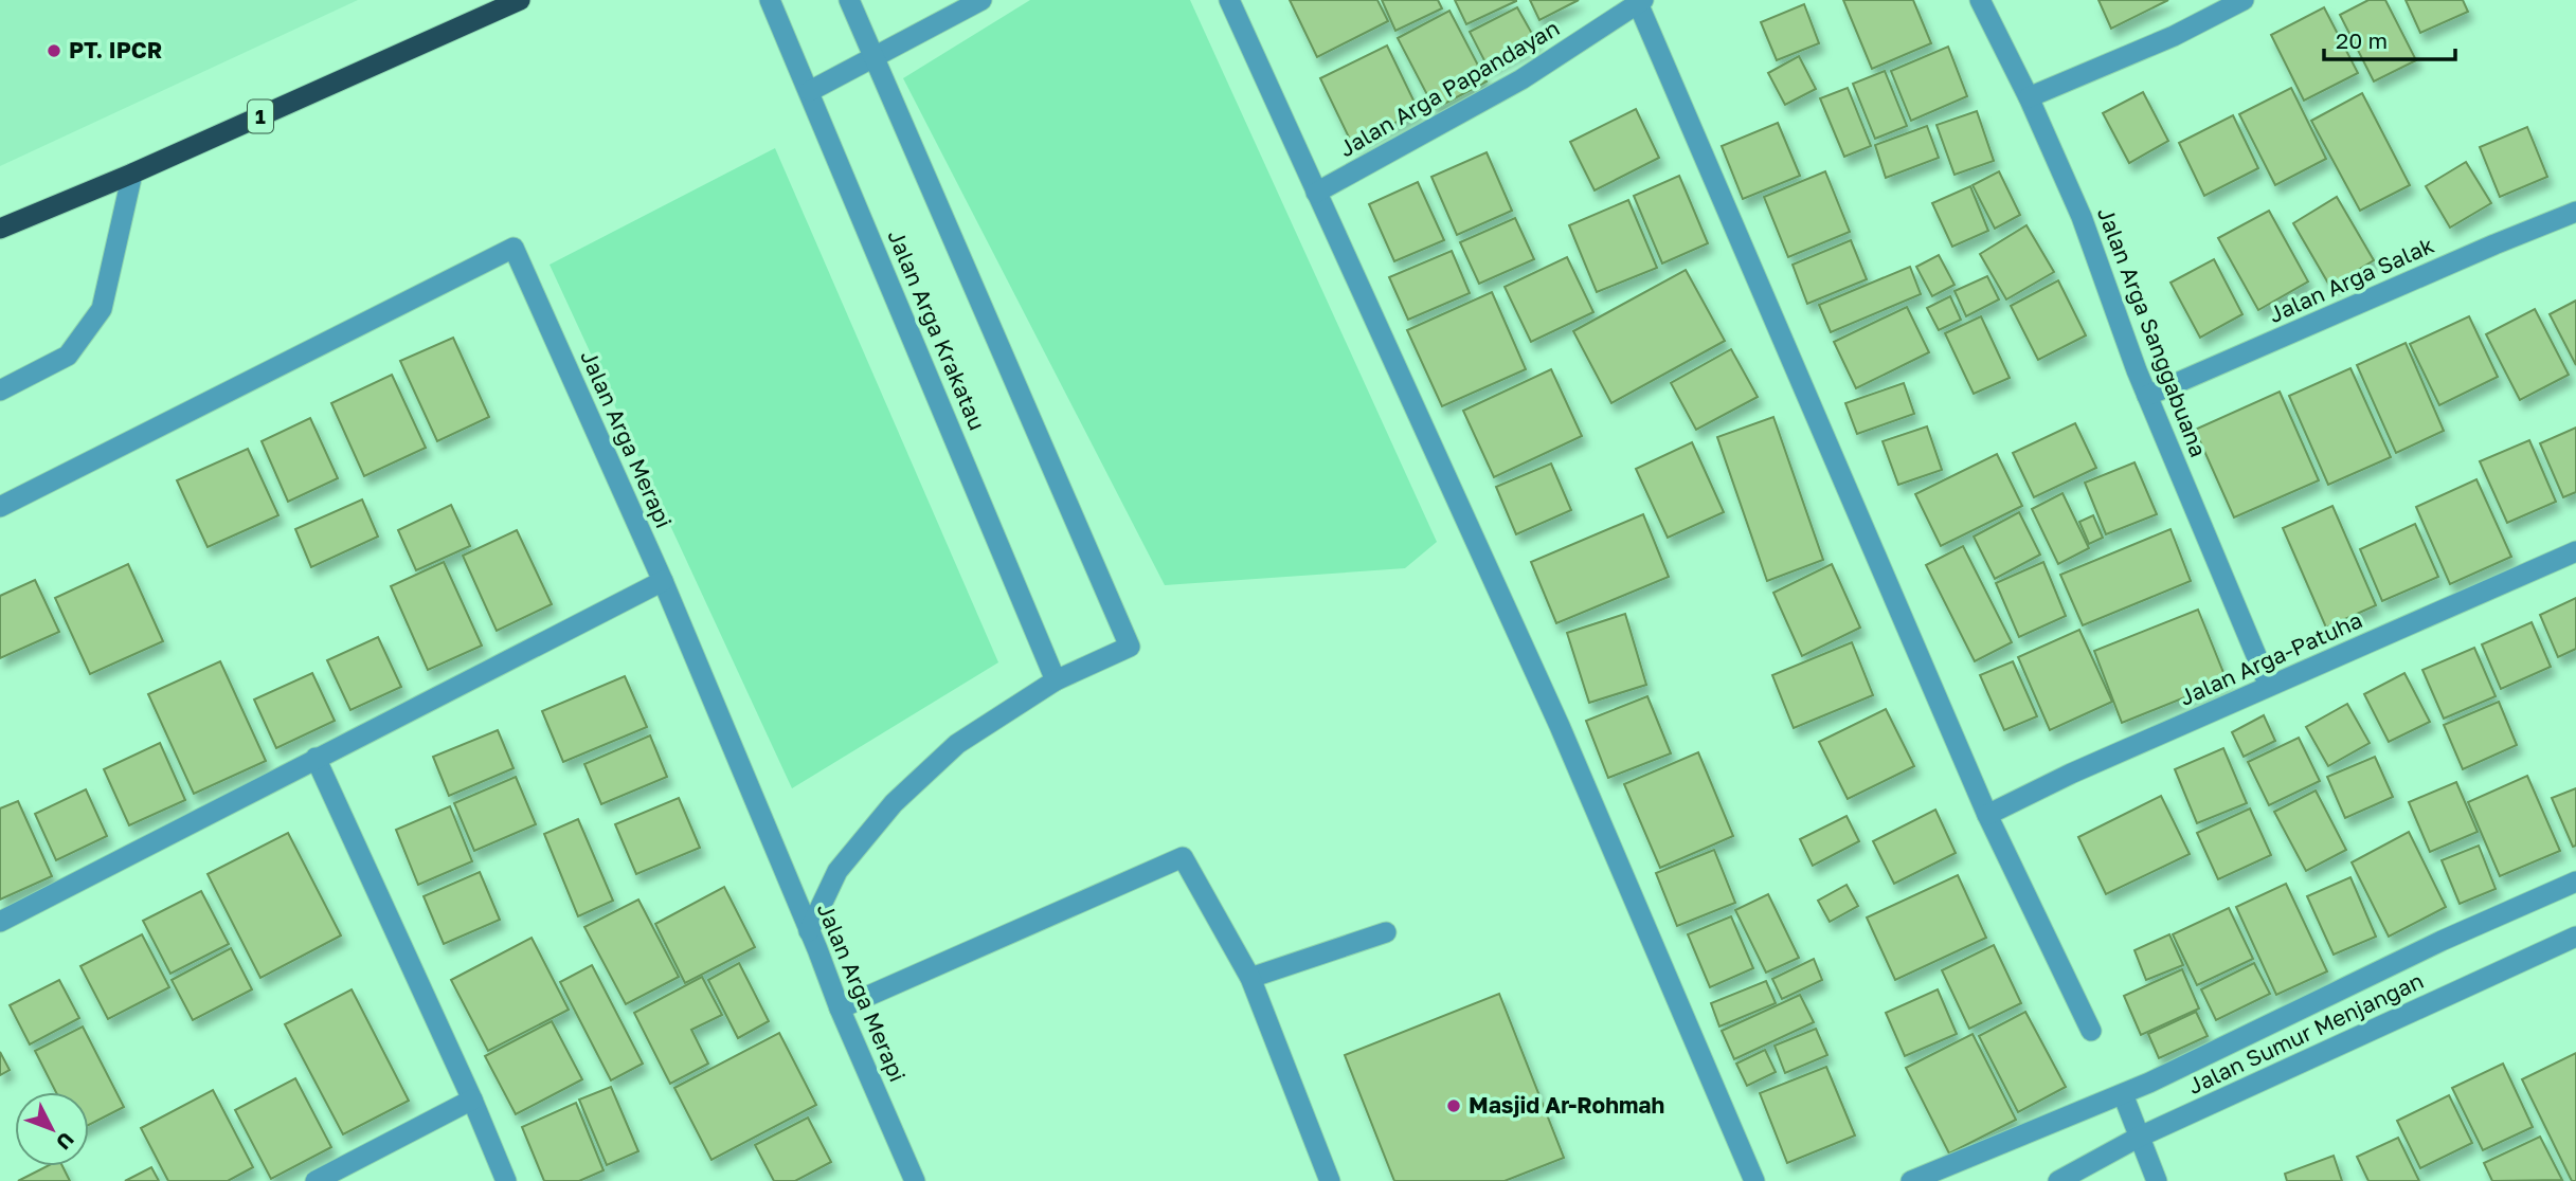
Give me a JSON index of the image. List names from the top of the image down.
{
  "streets": {
    "highway": ["1"],
    "street": [
      "Jalan Arga Papandayan",
      "Jalan Arga Salak",
      "Jalan Arga Krakatau",
      "Jalan Arga Sanggabuana",
      "Jalan Arga Merapi",
      "Jalan Arga-Patuha",
      "Jalan Sumur Menjangan"
    ]
  },
  "crossings": [
    ["Jalan Arga Salak", "Jalan Arga Sanggabuana"],
    ["Jalan Arga Sanggabuana", "Jalan Arga-Patuha"]
  ],
  "places": ["PT. IPCR", "Masjid Ar-Rohmah"],
  "scale_bar": "20 m",
  "north": "bottom right"
}
